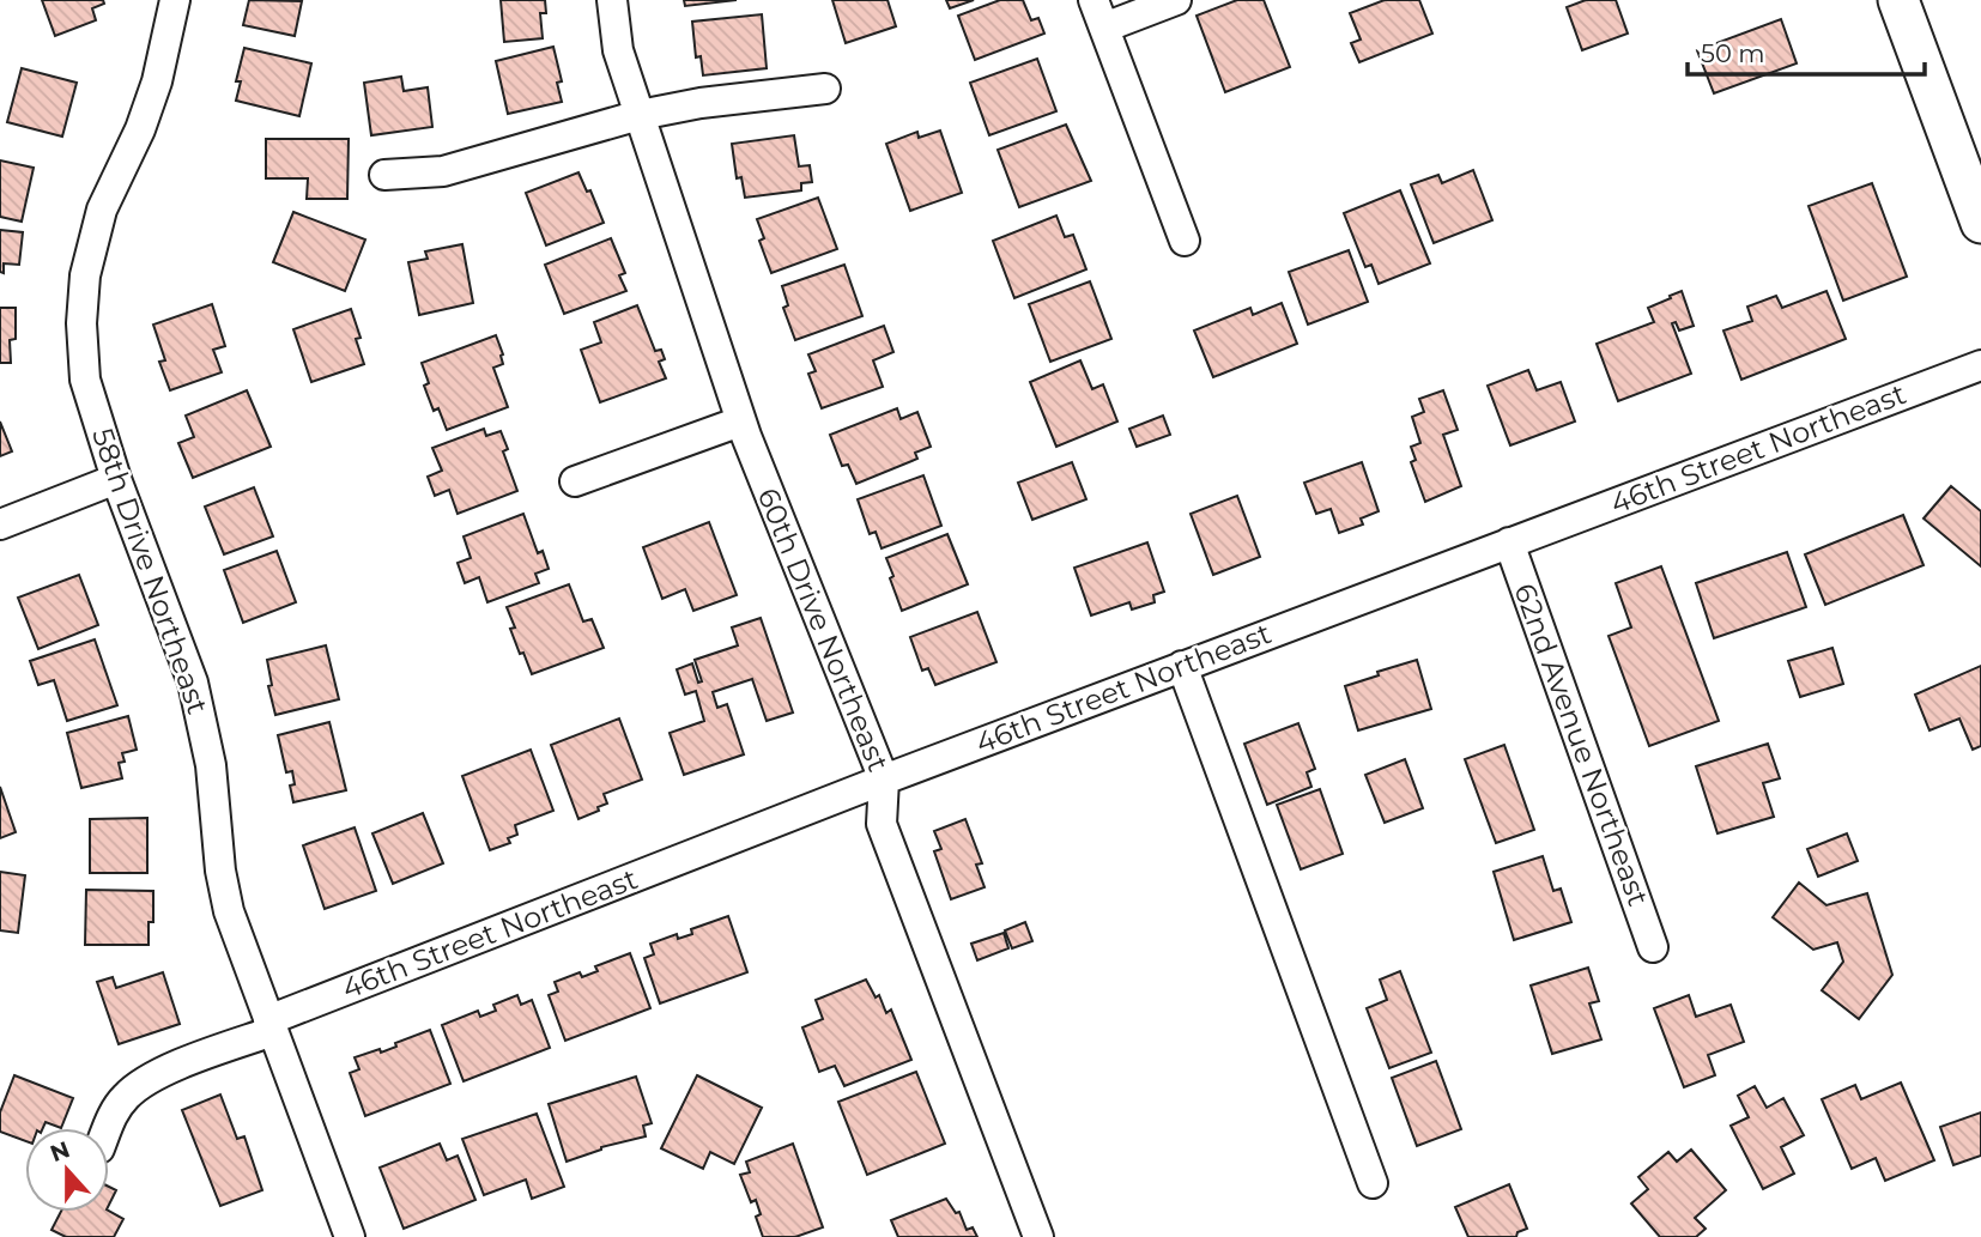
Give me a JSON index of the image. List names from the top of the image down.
{
  "streets": {
    "street": [
      "46th Street Northeast",
      "58th Drive Northeast",
      "60th Drive Northeast",
      "62nd Avenue Northeast"
    ]
  },
  "crossings": [
    ["46th Street Northeast", "58th Drive Northeast"],
    ["46th Street Northeast", "60th Drive Northeast"],
    ["46th Street Northeast", "62nd Avenue Northeast"]
  ],
  "scale_bar": "50 m",
  "north": "top"
}
